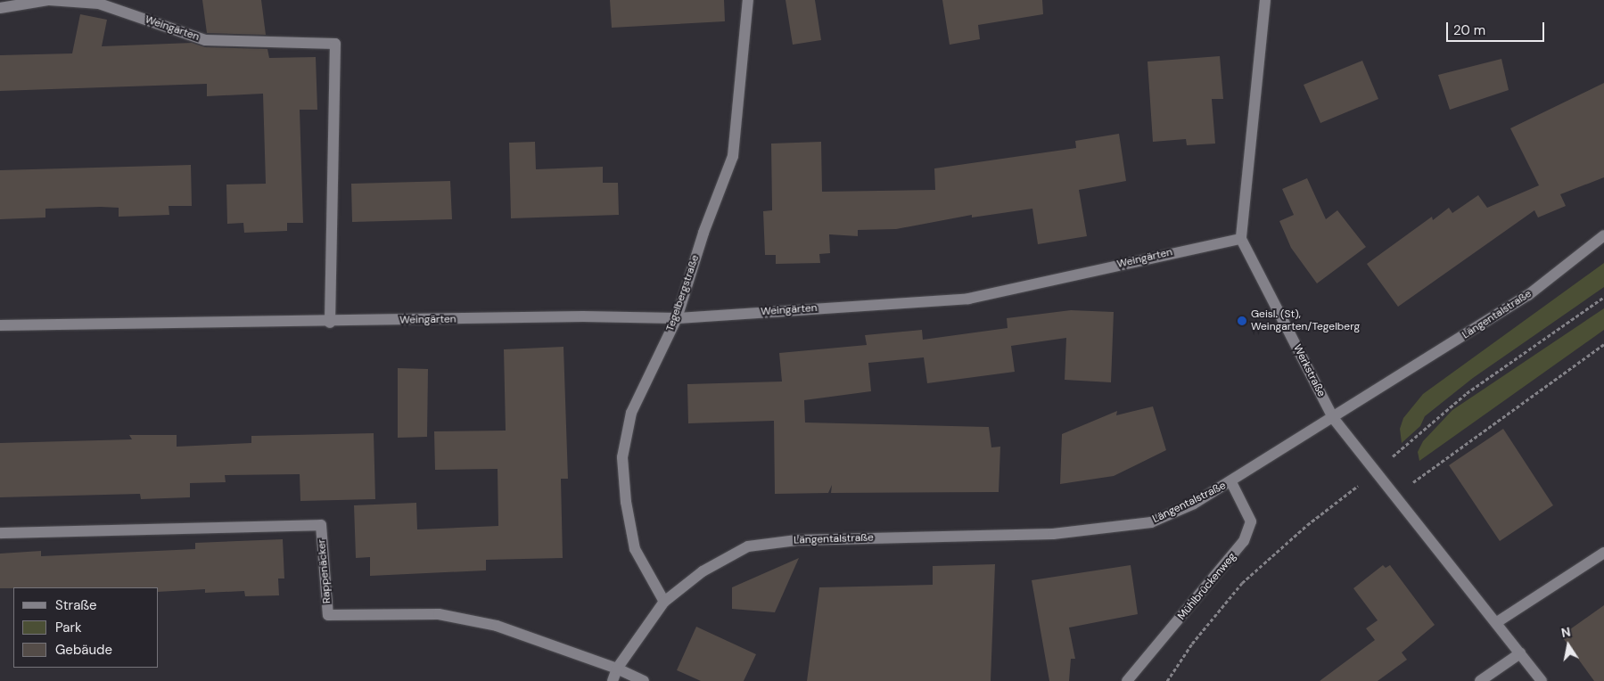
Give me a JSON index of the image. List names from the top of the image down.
{
  "streets": {
    "street": [
      "Weingärten",
      "Tegelbergstraße",
      "Längentalstraße",
      "Werkstraße",
      "Rappenäcker",
      "Mühlbrückenweg"
    ]
  },
  "crossings": [
    ["Weingärten", "Tegelbergstraße"],
    ["Weingärten", "Werkstraße"],
    ["Tegelbergstraße", "Längentalstraße"],
    ["Längentalstraße", "Werkstraße"],
    ["Längentalstraße", "Rappenäcker"],
    ["Längentalstraße", "Mühlbrückenweg"]
  ],
  "places": ["Geisl. (St), Weingarten/Tegelberg"],
  "legend": ["Straße", "Park", "Gebäude"],
  "scale_bar": "20 m",
  "north": "top"
}
